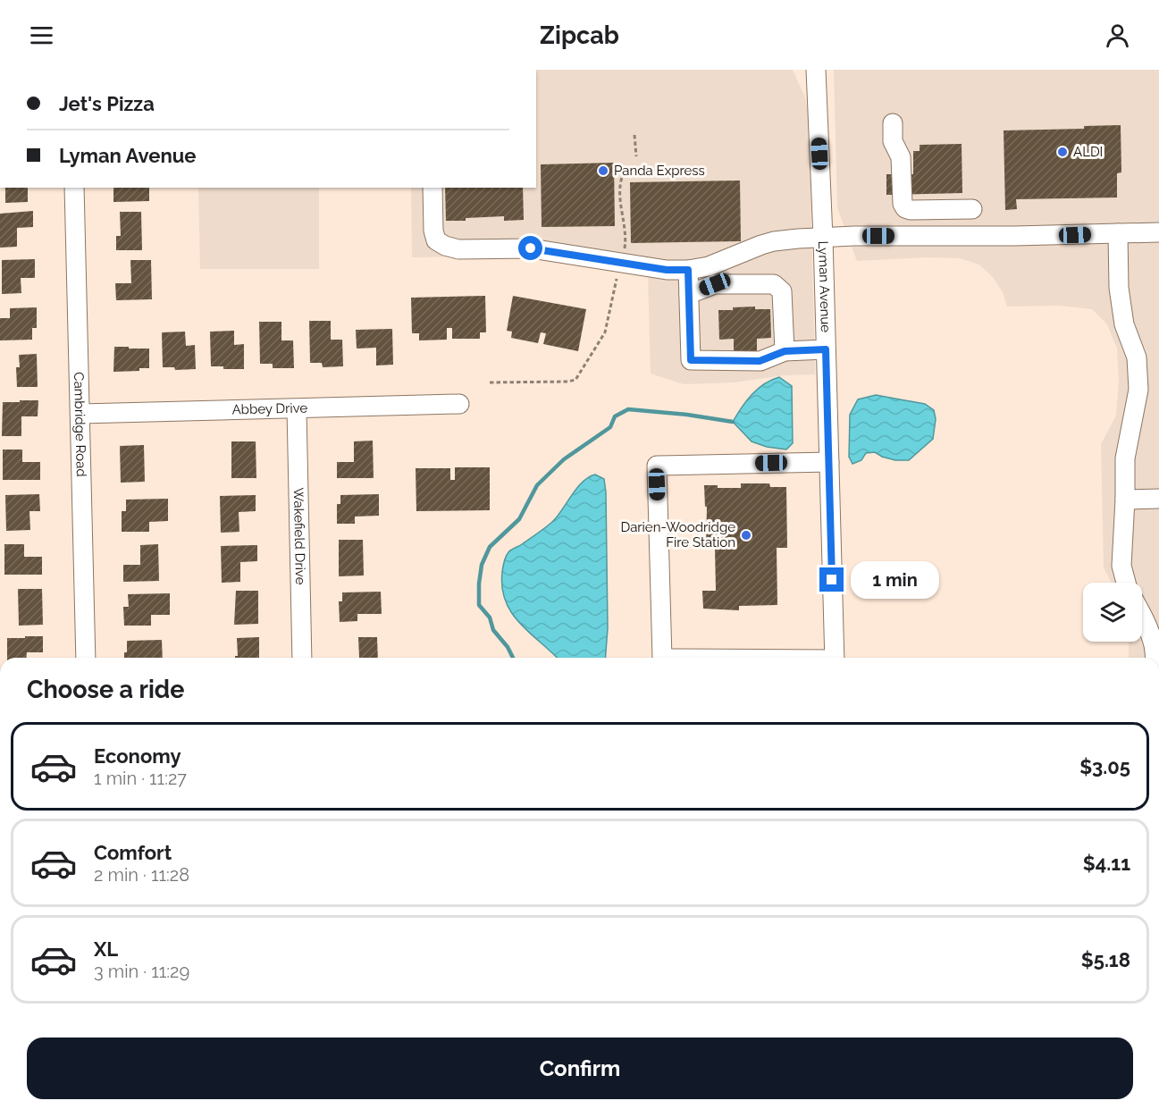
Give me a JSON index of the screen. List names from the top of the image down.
{
  "streets": {
    "street": [
      "Lyman Avenue",
      "Abbey Drive",
      "Cambridge Road",
      "Wakefield Drive"
    ]
  },
  "crossings": [
    ["Abbey Drive", "Cambridge Road"],
    ["Abbey Drive", "Wakefield Drive"]
  ],
  "places": ["ALDI", "Panda Express", "Darien-Woodridge Fire Station"],
  "page": {
    "header": "Zipcab",
    "banner": ["Jet's Pizza", "Lyman Avenue"],
    "bubble": "1 min",
    "heading": "Choose a ride",
    "list": [
      {
        "name": "Economy",
        "note": "1 min · 11:27",
        "value": "$3.05"
      },
      {
        "name": "Comfort",
        "note": "2 min · 11:28",
        "value": "$4.11"
      },
      {
        "name": "XL",
        "note": "3 min · 11:29",
        "value": "$5.18"
      }
    ],
    "buttons": "Confirm"
  }
}
